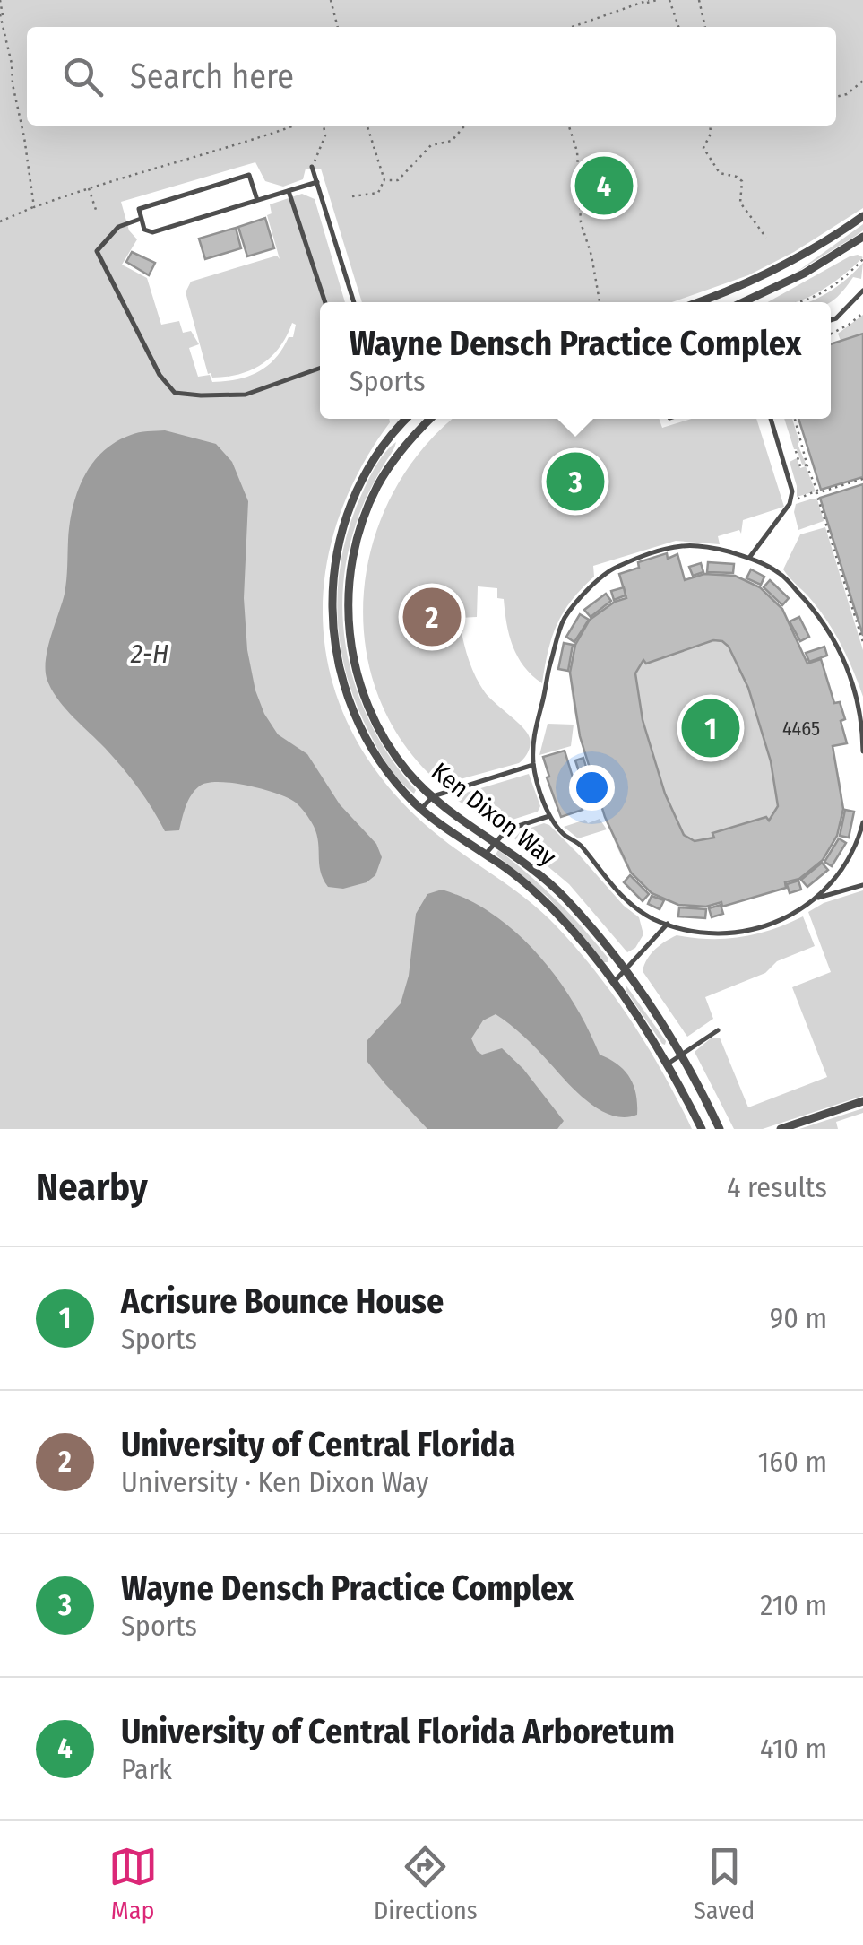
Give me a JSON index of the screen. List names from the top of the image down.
{
  "streets": {
    "street": ["Ken Dixon Way"]
  },
  "water": ["2-H"],
  "house_numbers": ["4465"],
  "page": {
    "search": "Search here",
    "pins": [
      "4",
      "3",
      "2",
      "1"
    ],
    "popup": ["Wayne Densch Practice Complex", "Sports"],
    "heading": ["Nearby", "4 results"],
    "list": [
      {
        "mark": "1",
        "name": "Acrisure Bounce House",
        "note": "Sports",
        "value": "90 m"
      },
      {
        "mark": "2",
        "name": "University of Central Florida",
        "note": "University · Ken Dixon Way",
        "value": "160 m"
      },
      {
        "mark": "3",
        "name": "Wayne Densch Practice Complex",
        "note": "Sports",
        "value": "210 m"
      },
      {
        "mark": "4",
        "name": "University of Central Florida Arboretum",
        "note": "Park",
        "value": "410 m"
      }
    ],
    "nav": ["Map", "Directions", "Saved"]
  }
}
